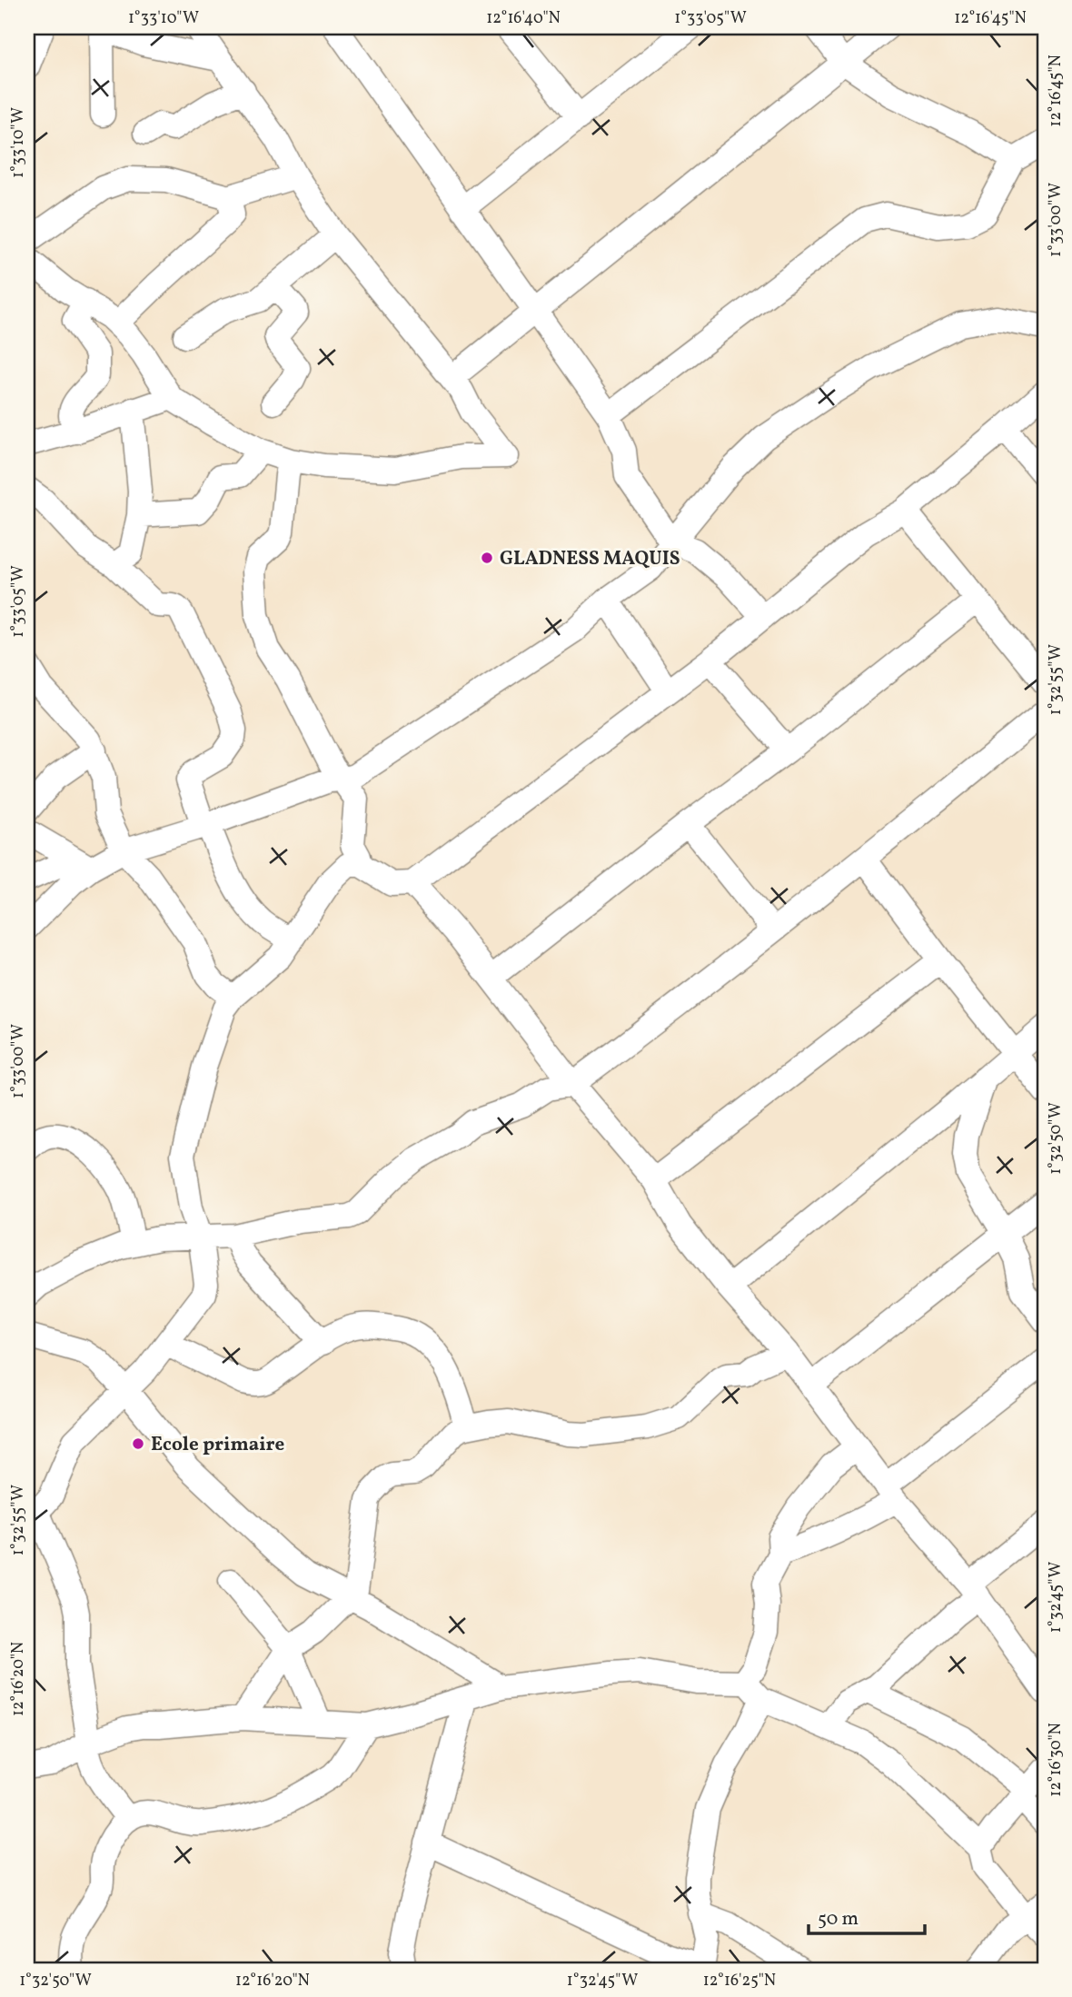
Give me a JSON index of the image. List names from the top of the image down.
{
  "places": ["GLADNESS MAQUIS", "Ecole primaire"],
  "scale_bar": "50 m",
  "coordinates": [
    "1°33'10\"W",
    "12°16'40\"N",
    "1°33'05\"W",
    "12°16'45\"N",
    "1°33'00\"W",
    "1°32'55\"W",
    "1°32'50\"W",
    "1°32'45\"W",
    "12°16'20\"N",
    "12°16'30\"N",
    "12°16'25\"N"
  ]
}
